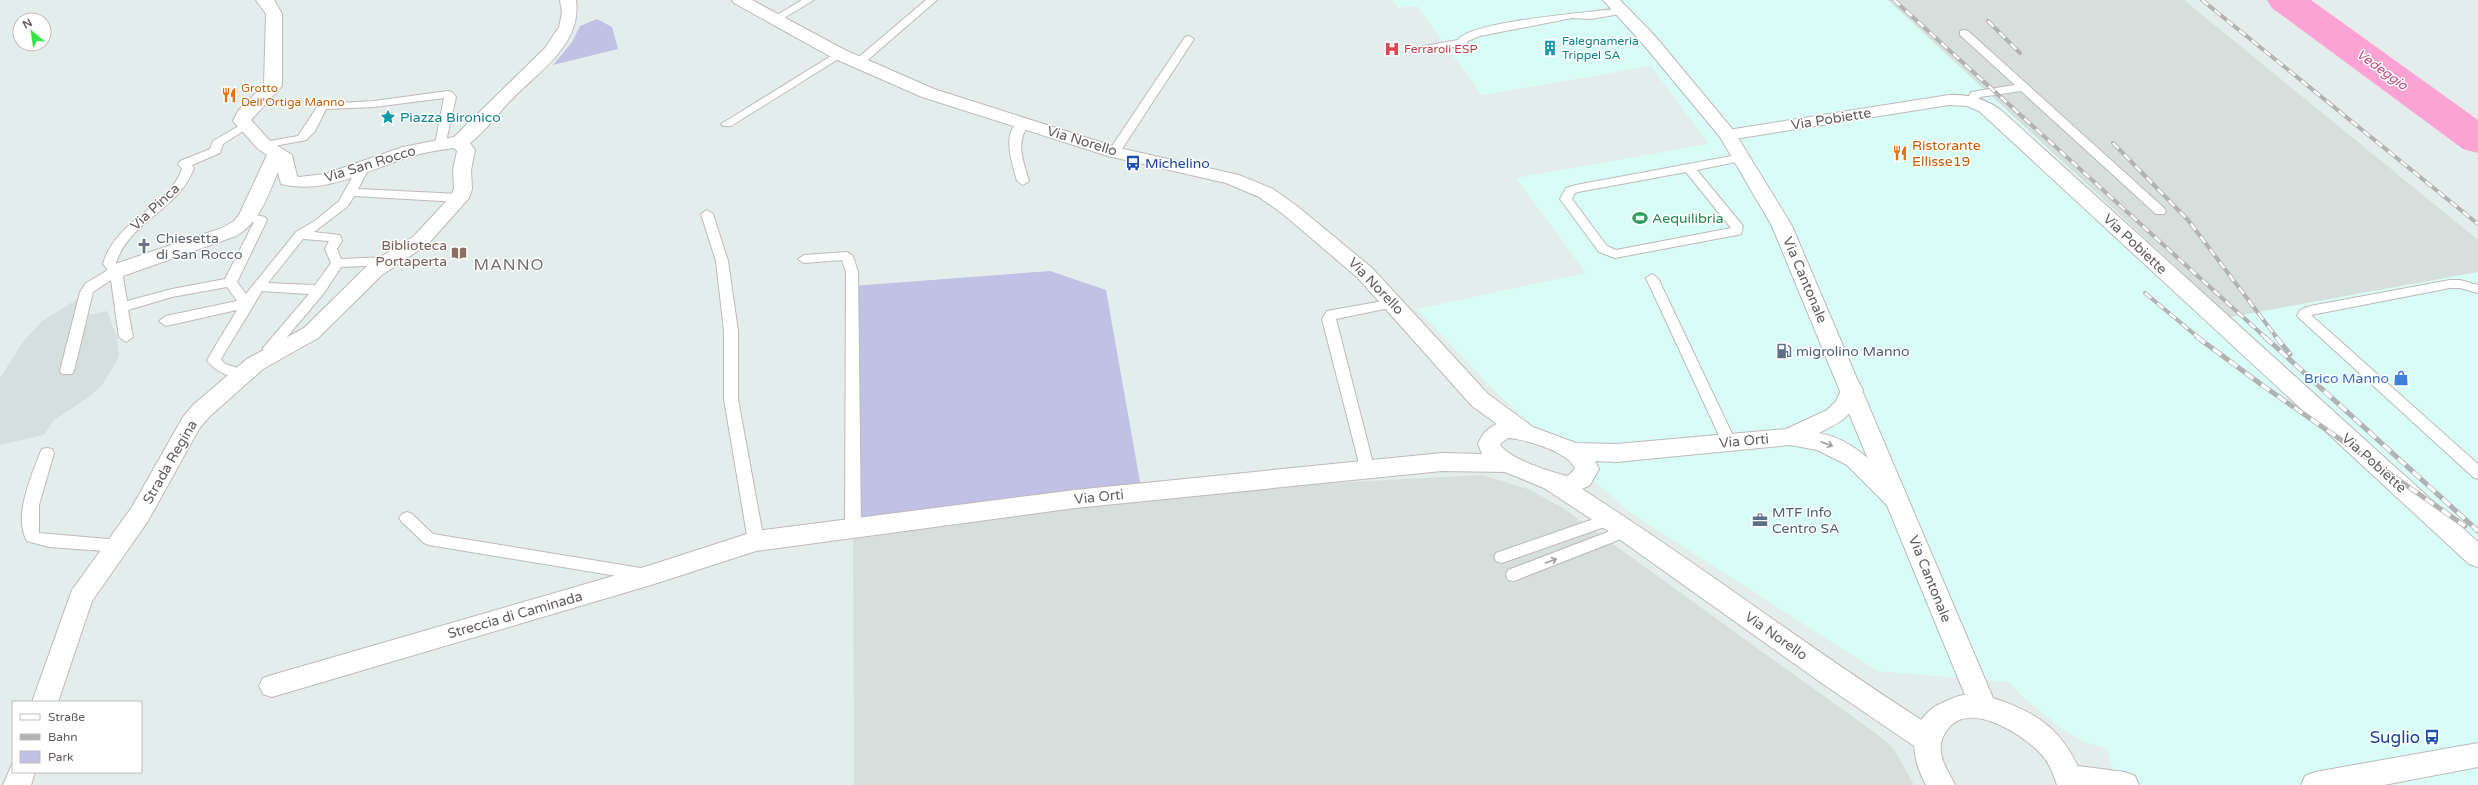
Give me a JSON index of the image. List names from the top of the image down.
{
  "streets": {
    "street": [
      "Via Pobiette",
      "Via Norello",
      "Via San Rocco",
      "Via Cantonale",
      "Via Orti",
      "Strada Regina",
      "Streccia di Caminada"
    ],
    "lane": ["Via Pinca"]
  },
  "crossings": [
    ["Via Pobiette", "Via Cantonale"],
    ["Via Norello", "Via Orti"],
    ["Via San Rocco", "Via Pinca"],
    ["Via Cantonale", "Via Orti"],
    ["Via Orti", "Streccia di Caminada"]
  ],
  "districts": ["MANNO"],
  "water": ["Vedeggio"],
  "places": {
    "building": ["Falegnameria Trippel SA"],
    "hospital": ["Ferraroli ESP"],
    "restaurant": ["Grotto Dell'Ortiga Manno", "Ristorante Ellisse19"],
    "place": ["Piazza Bironico"],
    "bus stop": ["Michelino", "Suglio"],
    "sports": ["Aequilibria"],
    "church": ["Chiesetta di San Rocco"],
    "library": ["Biblioteca Portaperta"],
    "fuel station": ["migrolino Manno"],
    "shop": ["Brico Manno"],
    "office": ["MTF Info Centro SA"]
  },
  "legend": ["Straße", "Bahn", "Park"],
  "north": "top left"
}
